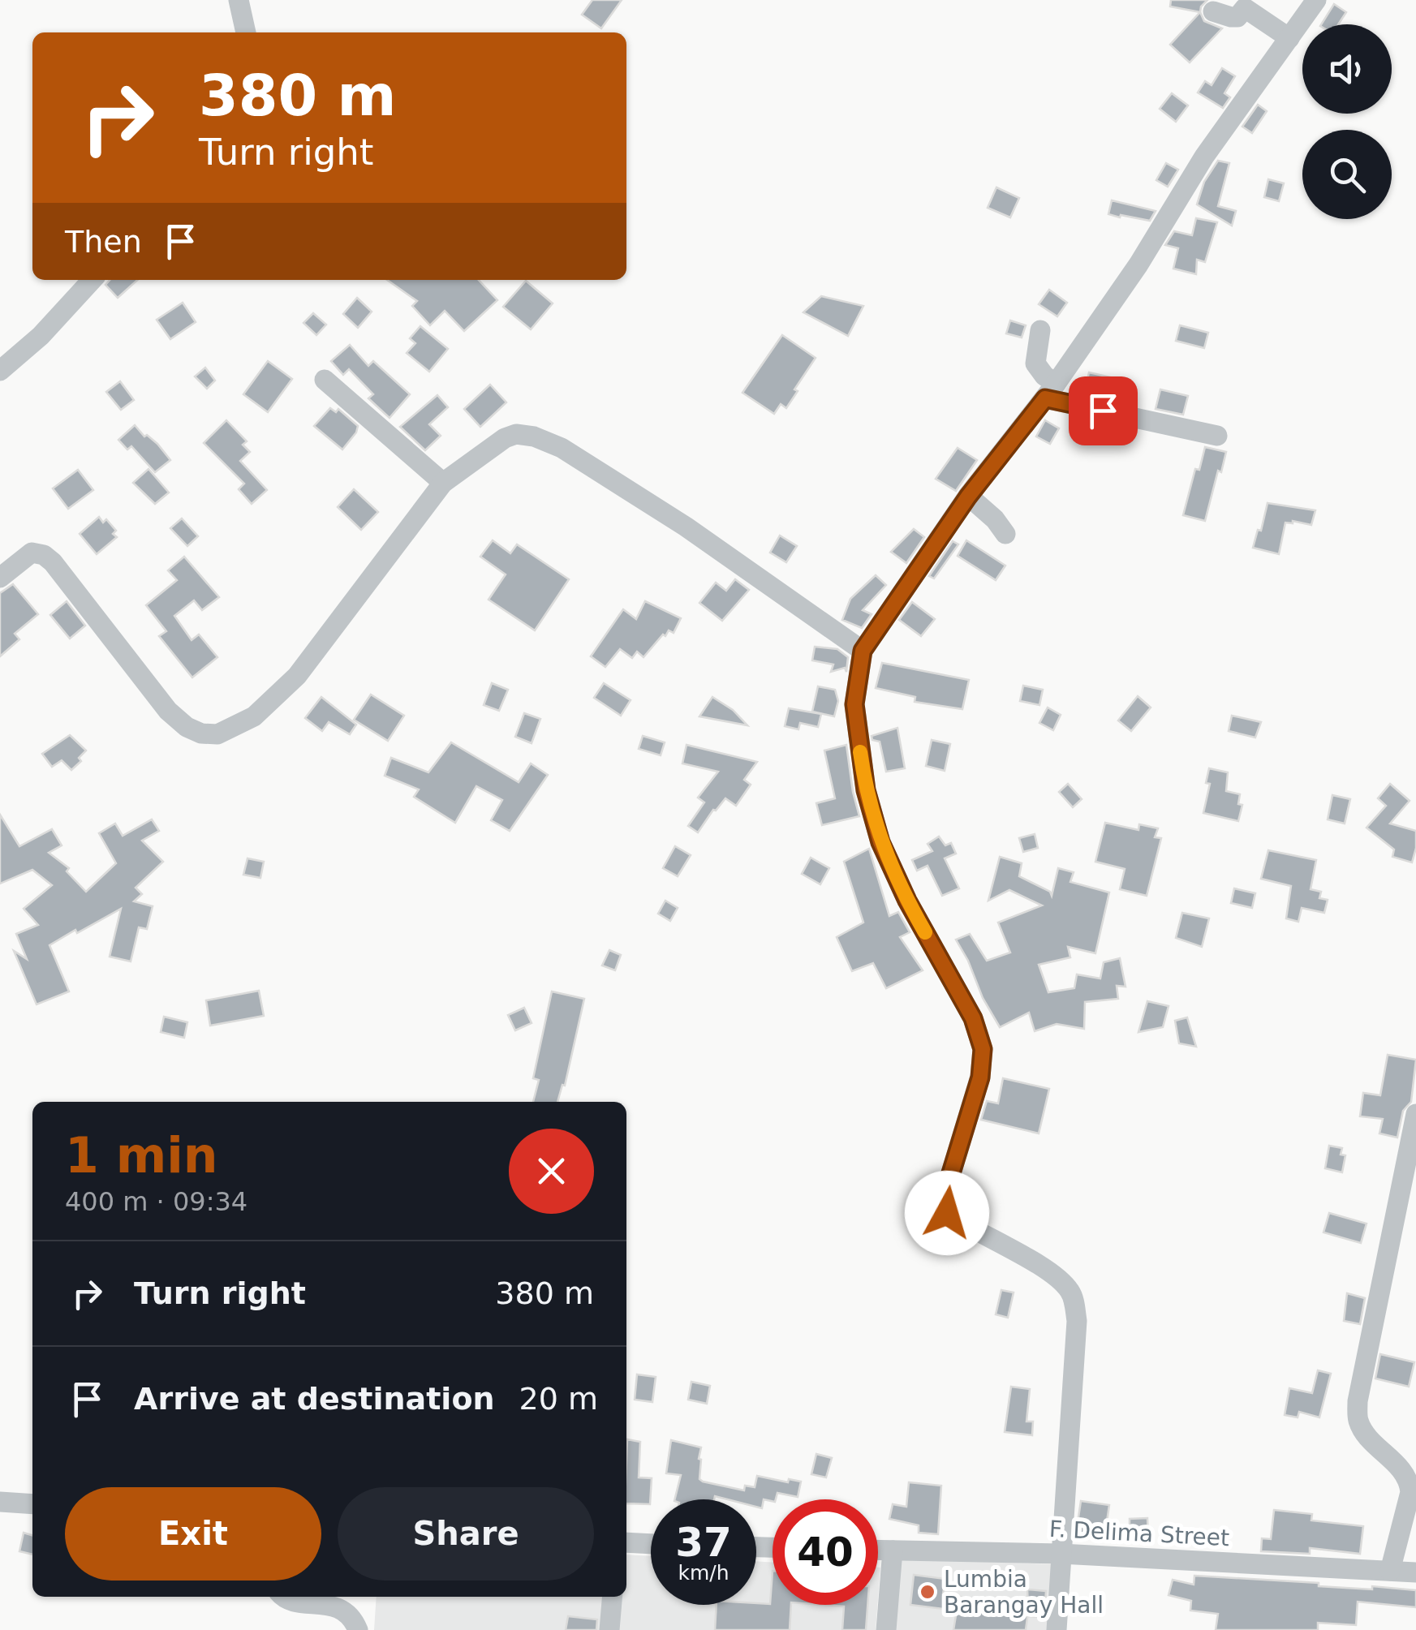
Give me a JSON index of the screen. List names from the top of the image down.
{
  "streets": {
    "street": ["F. Delima Street"]
  },
  "places": ["Lumbia Barangay Hall"],
  "page": {
    "turn": ["380 m", "Turn right"],
    "then": "Then",
    "heading": ["1 min", "400 m · 09:34"],
    "list": [
      {
        "name": "Turn right",
        "value": "380 m"
      },
      {
        "name": "Arrive at destination",
        "value": "20 m"
      }
    ],
    "buttons": ["Exit", "Share"],
    "speed": "37 km/h",
    "limit": "40"
  }
}
